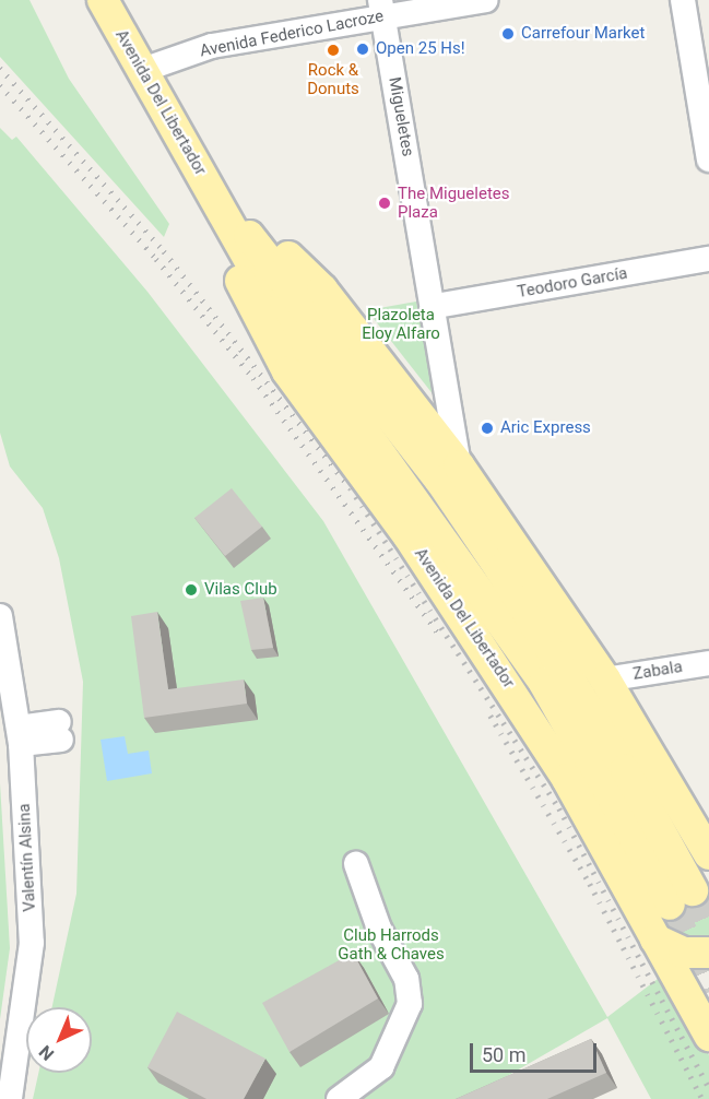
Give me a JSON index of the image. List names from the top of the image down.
{
  "streets": {
    "main road": ["Avenida Del Libertador"],
    "street": [
      "Avenida Federico Lacroze",
      "Migueletes",
      "Teodoro García",
      "Zabala",
      "Valentín Alsina"
    ]
  },
  "crossings": [
    ["Avenida Federico Lacroze", "Avenida Del Libertador"],
    ["Avenida Federico Lacroze", "Migueletes"],
    ["Avenida Del Libertador", "Migueletes"],
    ["Avenida Del Libertador", "Zabala"],
    ["Migueletes", "Teodoro García"]
  ],
  "parks": ["Plazoleta Eloy Alfaro", "Club Harrods Gath & Chaves"],
  "places": [
    "Carrefour Market",
    "Open 25 Hs!",
    "Rock & Donuts",
    "The Migueletes Plaza",
    "Aric Express",
    "Vilas Club"
  ],
  "scale_bar": "50 m",
  "north": "bottom left"
}
